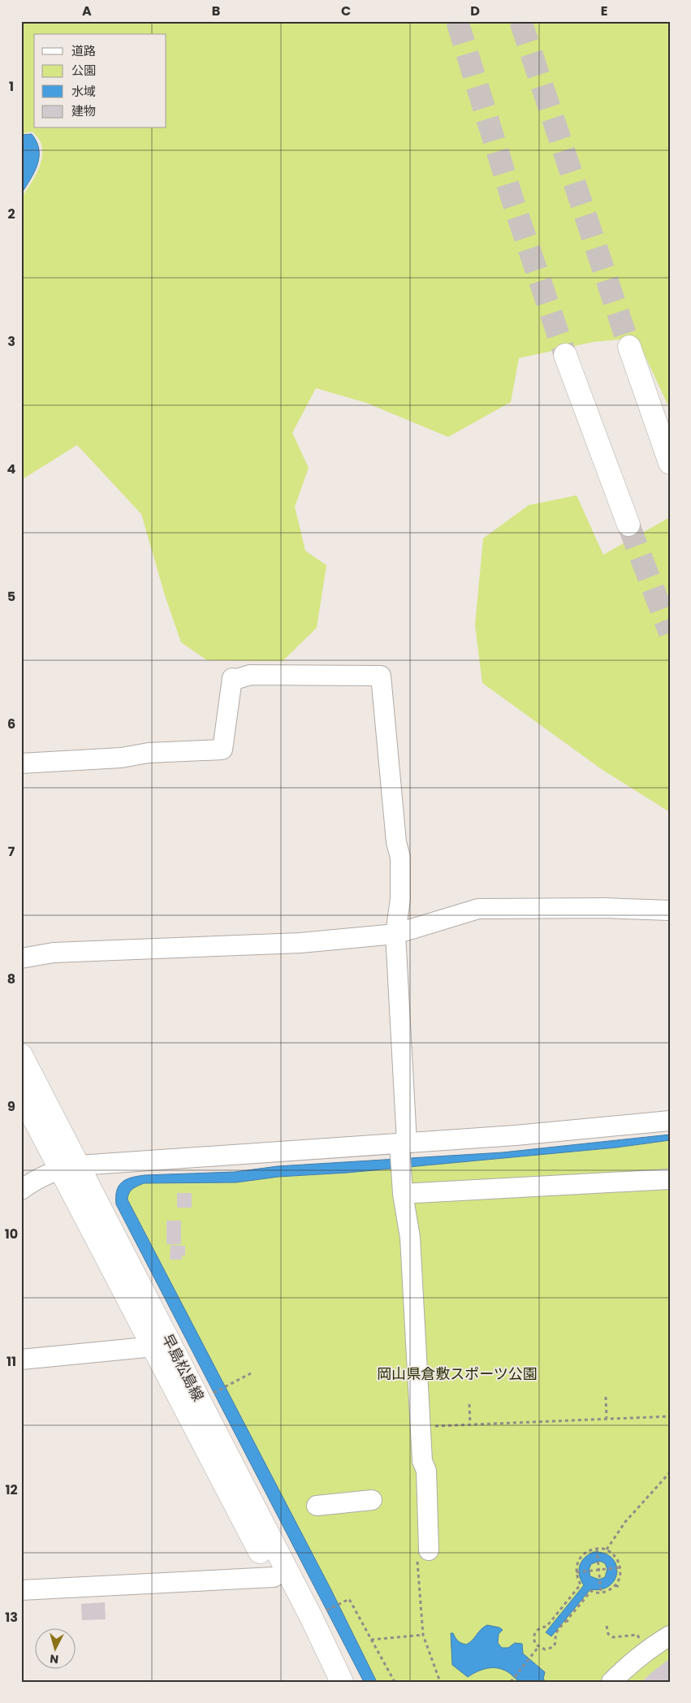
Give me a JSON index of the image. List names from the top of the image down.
{
  "streets": {
    "main road": ["早島松島線"]
  },
  "parks": ["岡山県倉敷スポーツ公園"],
  "legend": [
    "道路",
    "公園",
    "水域",
    "建物"
  ],
  "north": "bottom",
  "grid": {
    "columns": [
      "A",
      "B",
      "C",
      "D",
      "E"
    ],
    "rows": [
      "1",
      "2",
      "3",
      "4",
      "5",
      "6",
      "7",
      "8",
      "9",
      "10",
      "11",
      "12",
      "13"
    ]
  }
}
